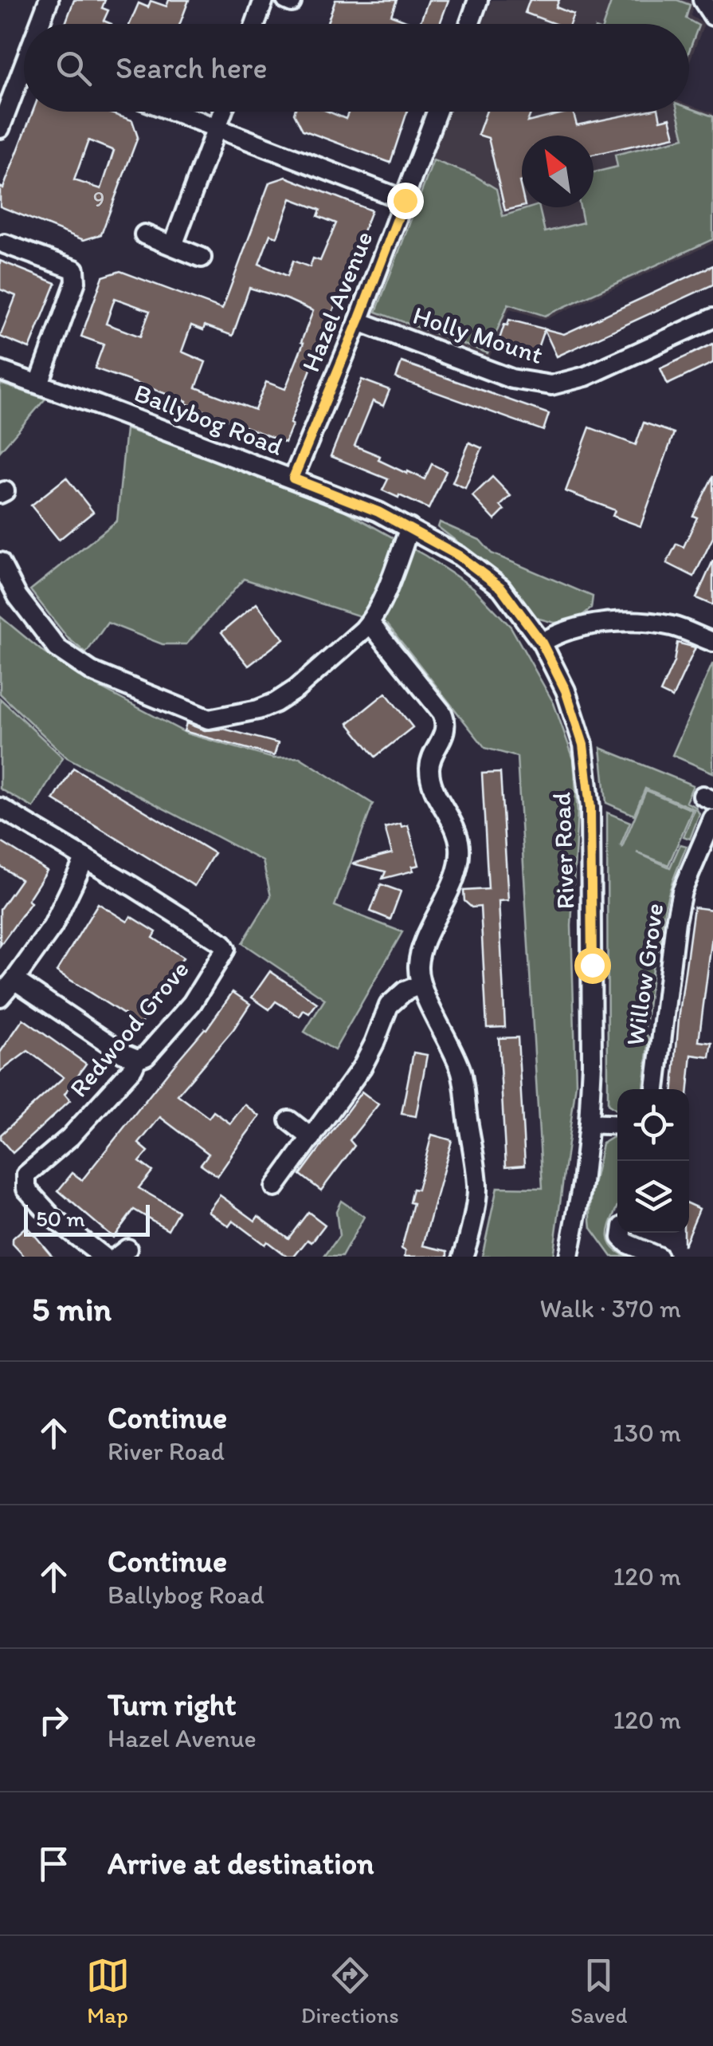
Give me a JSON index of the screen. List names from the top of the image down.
{
  "streets": {
    "street": [
      "Hazel Avenue",
      "Holly Mount",
      "Ballybog Road",
      "River Road",
      "Willow Grove",
      "Redwood Grove"
    ]
  },
  "crossings": [
    ["Hazel Avenue", "Holly Mount"],
    ["Hazel Avenue", "Ballybog Road"],
    ["Ballybog Road", "River Road"]
  ],
  "house_numbers": ["9"],
  "scale_bar": "50 m",
  "north": "top left",
  "page": {
    "search": "Search here",
    "scale": "50 m",
    "heading": ["5 min", "Walk · 370 m"],
    "list": [
      ["Continue", "River Road", "130 m"],
      ["Continue", "Ballybog Road", "120 m"],
      ["Turn right", "Hazel Avenue", "120 m"],
      "Arrive at destination"
    ],
    "nav": ["Map", "Directions", "Saved"]
  }
}
